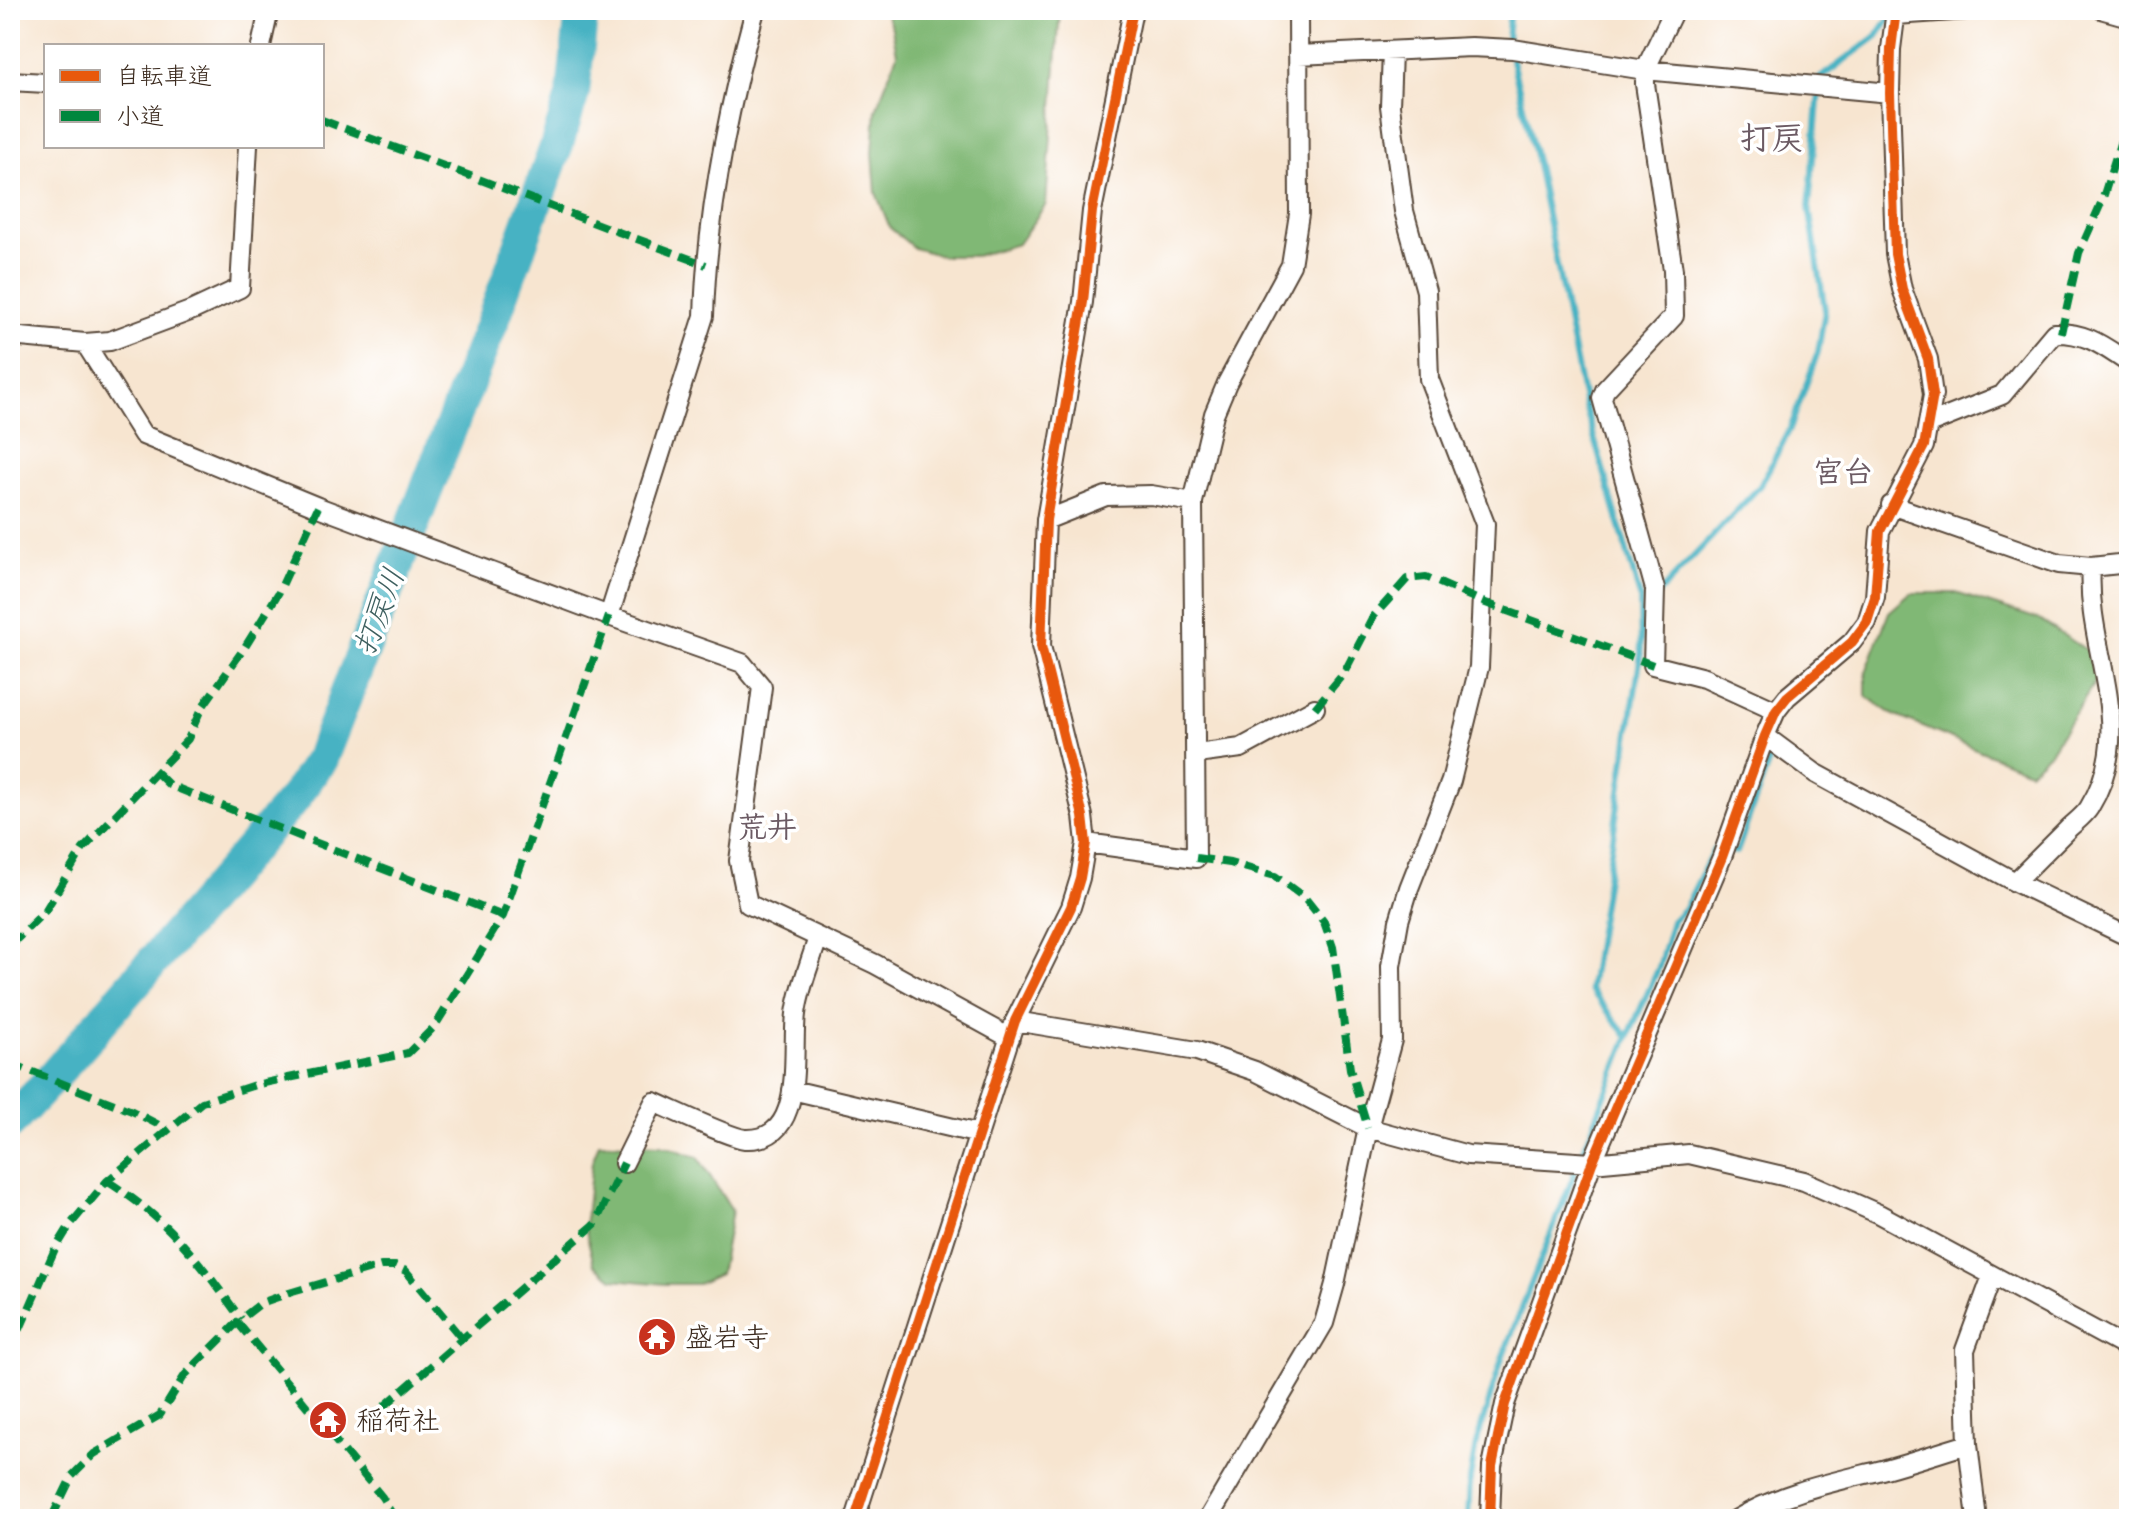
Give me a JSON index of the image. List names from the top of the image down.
{
  "districts": ["打戻", "宮台", "荒井"],
  "water": ["打戻川"],
  "places": {
    "temple": ["盛岩寺", "稲荷社"]
  },
  "legend": ["自転車道", "小道"]
}
